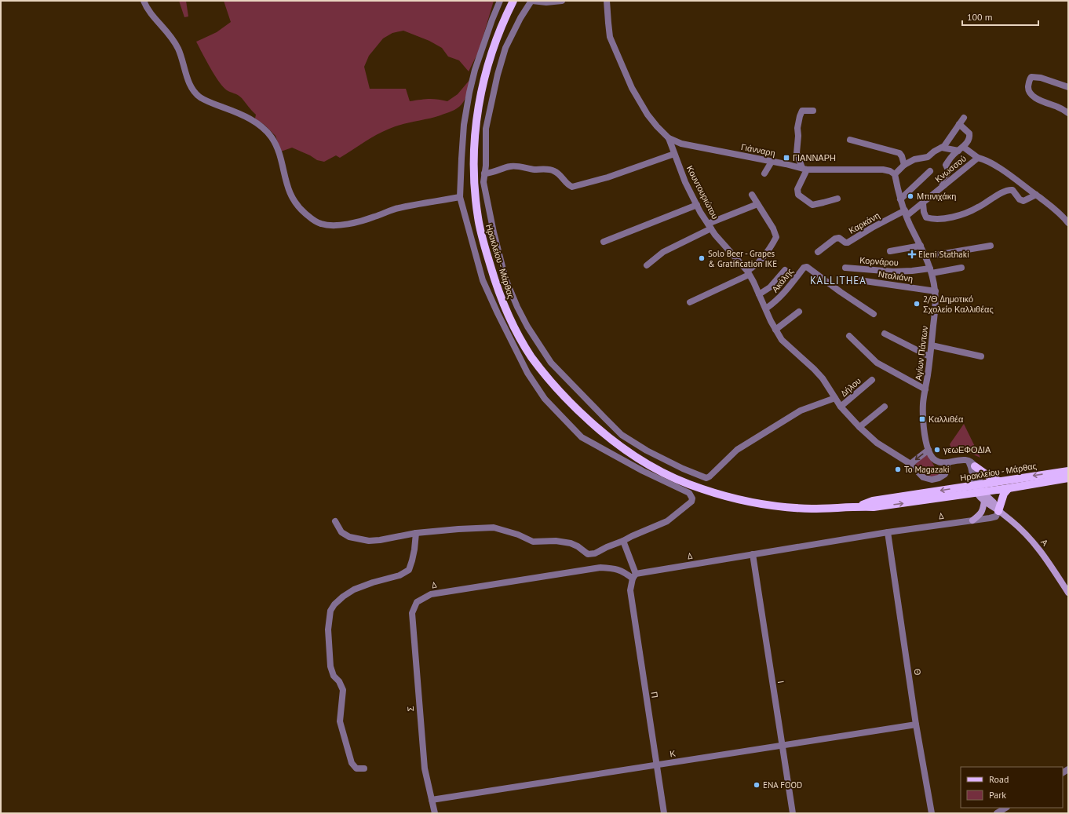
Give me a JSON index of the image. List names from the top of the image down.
{
  "streets": {
    "main road": ["Ηρακλείου - Μάρθας"],
    "street": [
      "Γιάνναρη",
      "Κνωσσού",
      "Κουντουριώτου",
      "Καρκάνη",
      "Κορνάρου",
      "Νταλιάνη",
      "Ακάλης",
      "Αγίων Πάντων",
      "Δήλου",
      "Δ",
      "Α",
      "Θ",
      "Ι",
      "Π",
      "Σ",
      "Κ"
    ]
  },
  "crossings": [
    ["Γιάνναρη", "Κουντουριώτου"],
    ["Γιάνναρη", "Αγίων Πάντων"],
    ["Κνωσσού", "Καρκάνη"],
    ["Κνωσσού", "Αγίων Πάντων"],
    ["Κουντουριώτου", "Ακάλης"],
    ["Κουντουριώτου", "Δήλου"],
    ["Καρκάνη", "Αγίων Πάντων"],
    ["Ηρακλείου - Μάρθας", "Α"],
    ["Κορνάρου", "Αγίων Πάντων"],
    ["Νταλιάνη", "Αγίων Πάντων"],
    ["Δ", "Α"],
    ["Δ", "Θ"],
    ["Δ", "Ι"],
    ["Δ", "Π"],
    ["Δ", "Σ"],
    ["Θ", "Κ"],
    ["Ι", "Κ"],
    ["Π", "Κ"],
    ["Σ", "Κ"]
  ],
  "districts": ["KALLITHEA"],
  "places": {
    "transit": ["ΓΙΑΝΝΑΡΗ", "Καλλιθέα"],
    "other": [
      "Μπινιχάκη",
      "Solo Beer - Grapes & Gratification IKE",
      "2/Θ Δημοτικό Σχολείο Καλλιθέας",
      "γεωΕΦΟΔΙΑ",
      "To Magazaki",
      "ENA FOOD"
    ],
    "health": ["Eleni Stathaki"]
  },
  "legend": ["Road", "Park"],
  "scale_bar": "100 m"
}
